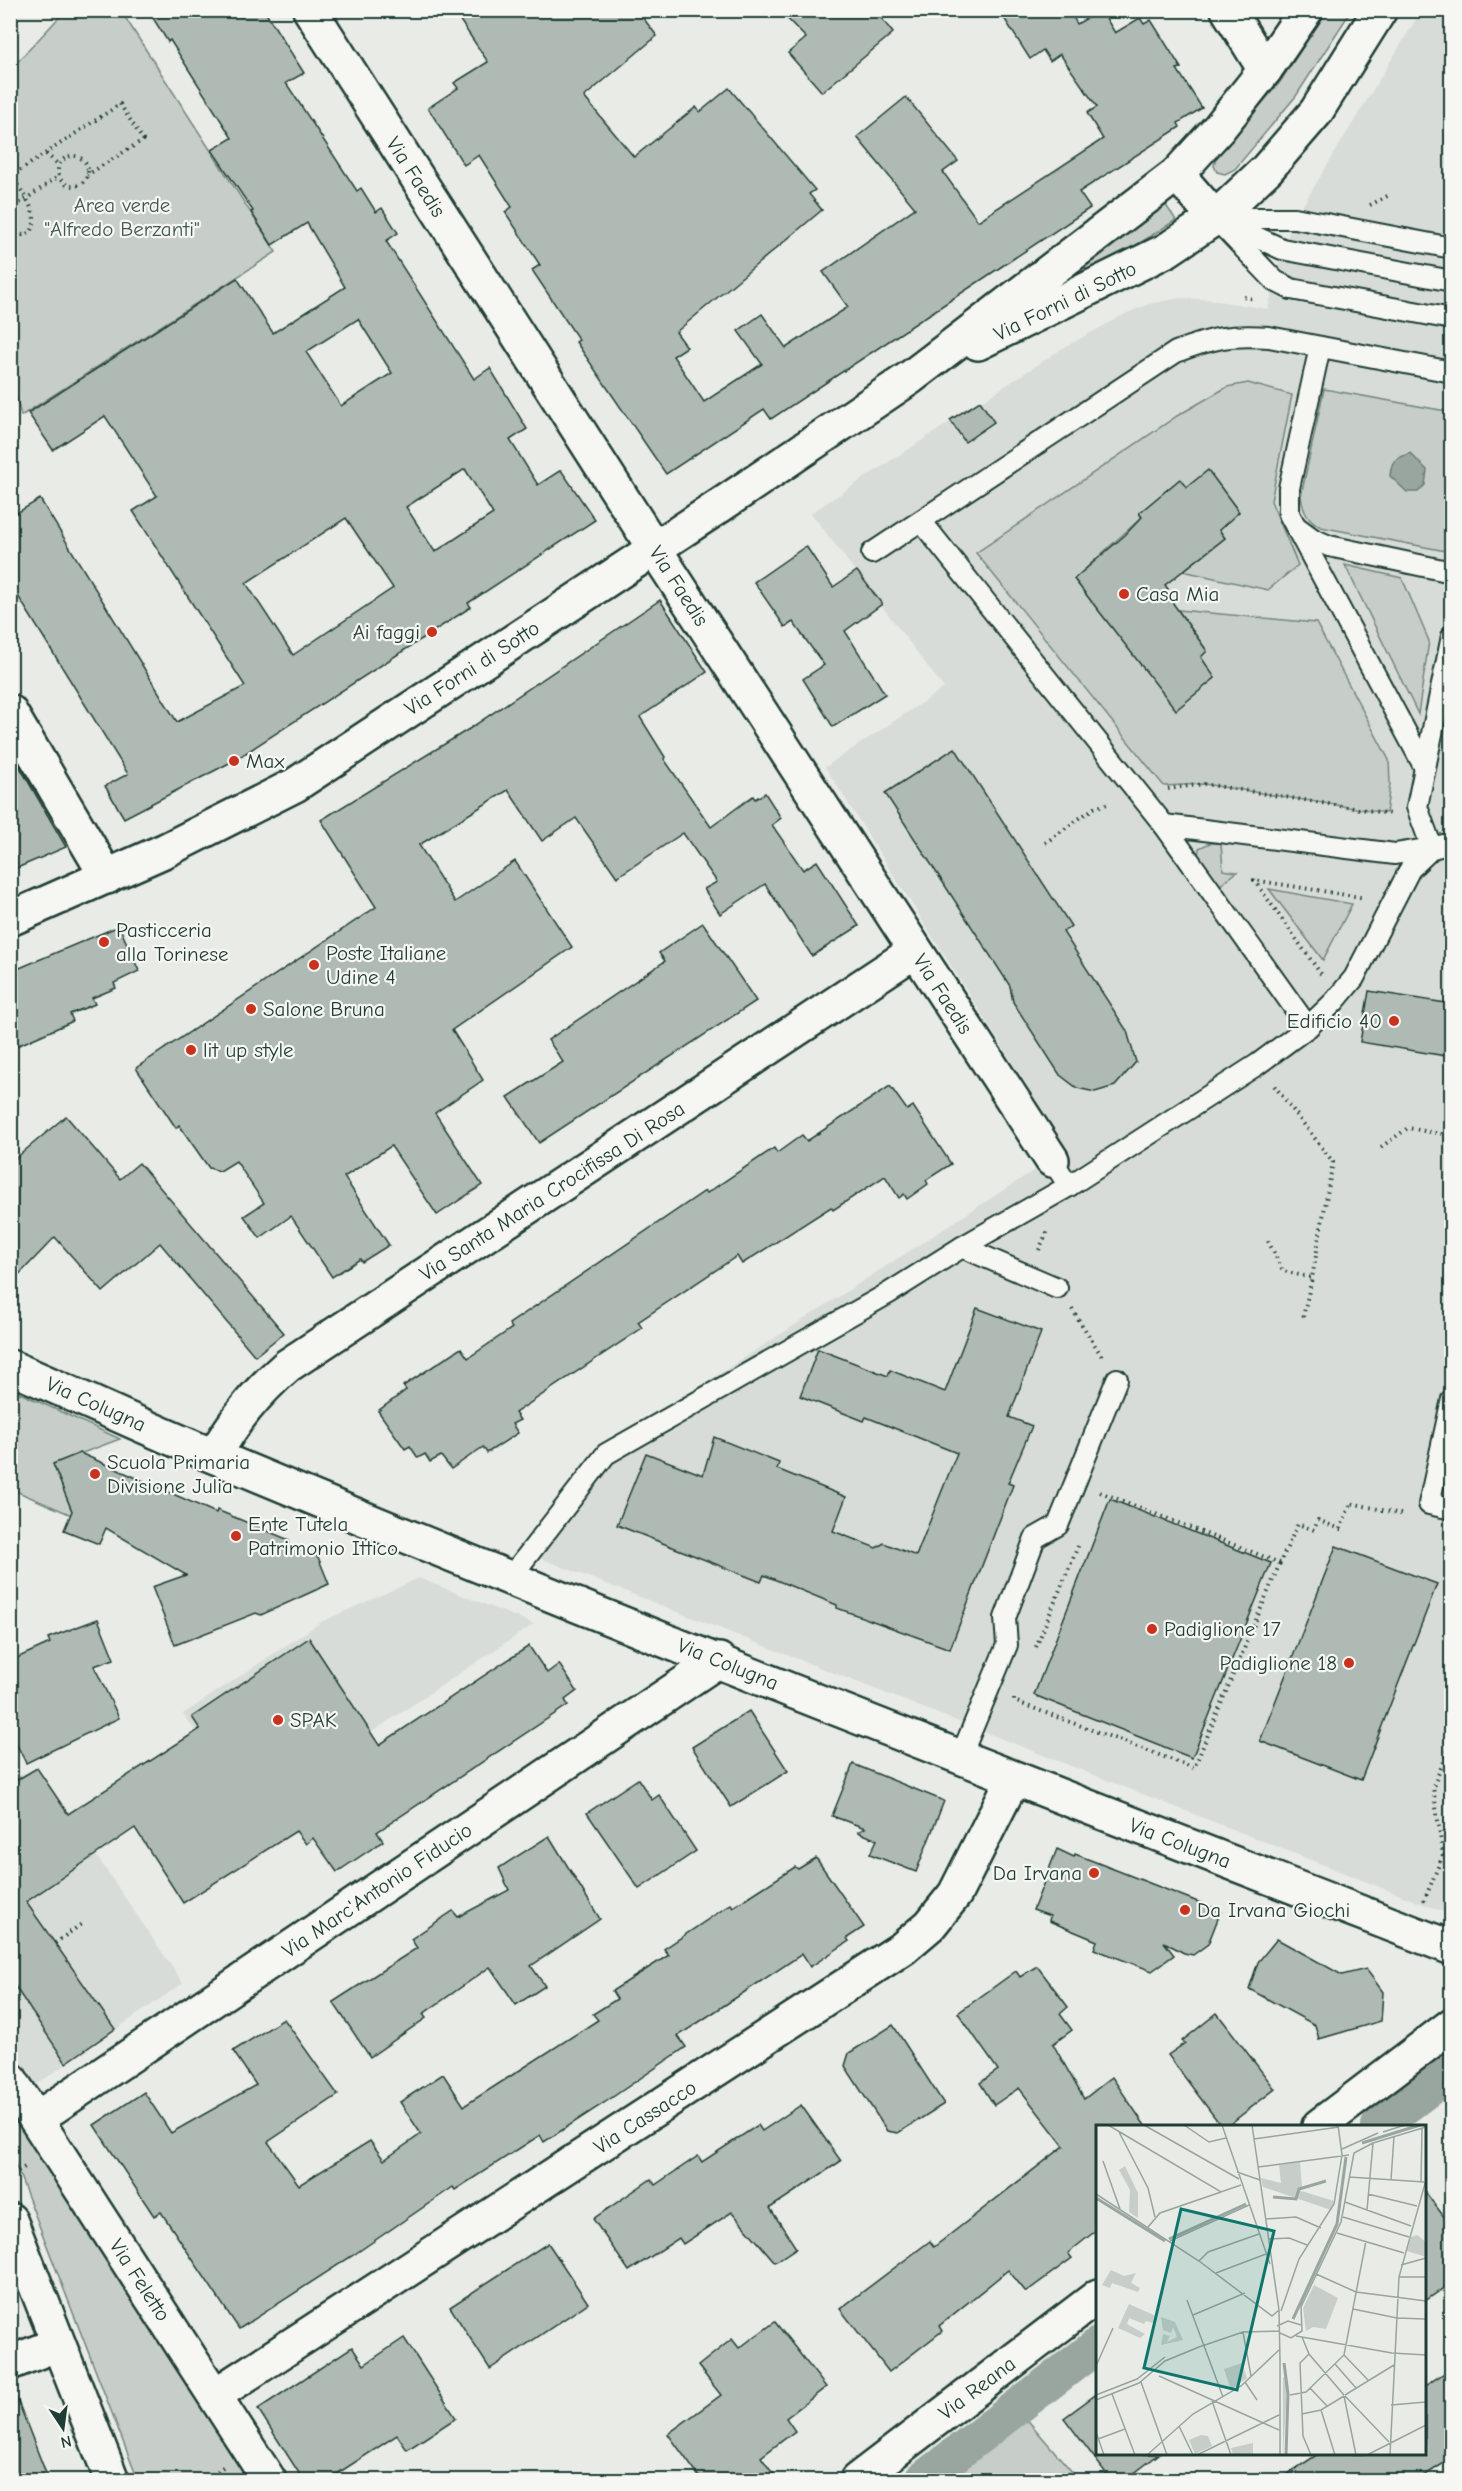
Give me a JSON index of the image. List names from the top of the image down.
{
  "streets": {
    "street": [
      "Via Faedis",
      "Via Forni di Sotto",
      "Via Santa Maria Crocifissa Di Rosa",
      "Via Colugna",
      "Via Marc'Antonio Fiducio",
      "Via Cassacco",
      "Via Feletto",
      "Via Reana"
    ]
  },
  "crossings": [
    ["Via Faedis", "Via Forni di Sotto"],
    ["Via Faedis", "Via Santa Maria Crocifissa Di Rosa"],
    ["Via Santa Maria Crocifissa Di Rosa", "Via Colugna"],
    ["Via Colugna", "Via Marc'Antonio Fiducio"],
    ["Via Colugna", "Via Cassacco"],
    ["Via Marc'Antonio Fiducio", "Via Feletto"],
    ["Via Cassacco", "Via Feletto"]
  ],
  "parks": ["Area verde \"Alfredo Berzanti\""],
  "places": [
    "Casa Mia",
    "Ai faggi",
    "Max",
    "Pasticceria alla Torinese",
    "Poste Italiane Udine 4",
    "Salone Bruna",
    "Edificio 40",
    "lit up style",
    "Scuola Primaria Divisione Julia",
    "Ente Tutela Patrimonio Ittico",
    "Padiglione 17",
    "Padiglione 18",
    "SPAK",
    "Da Irvana",
    "Da Irvana Giochi"
  ],
  "north": "bottom"
}
